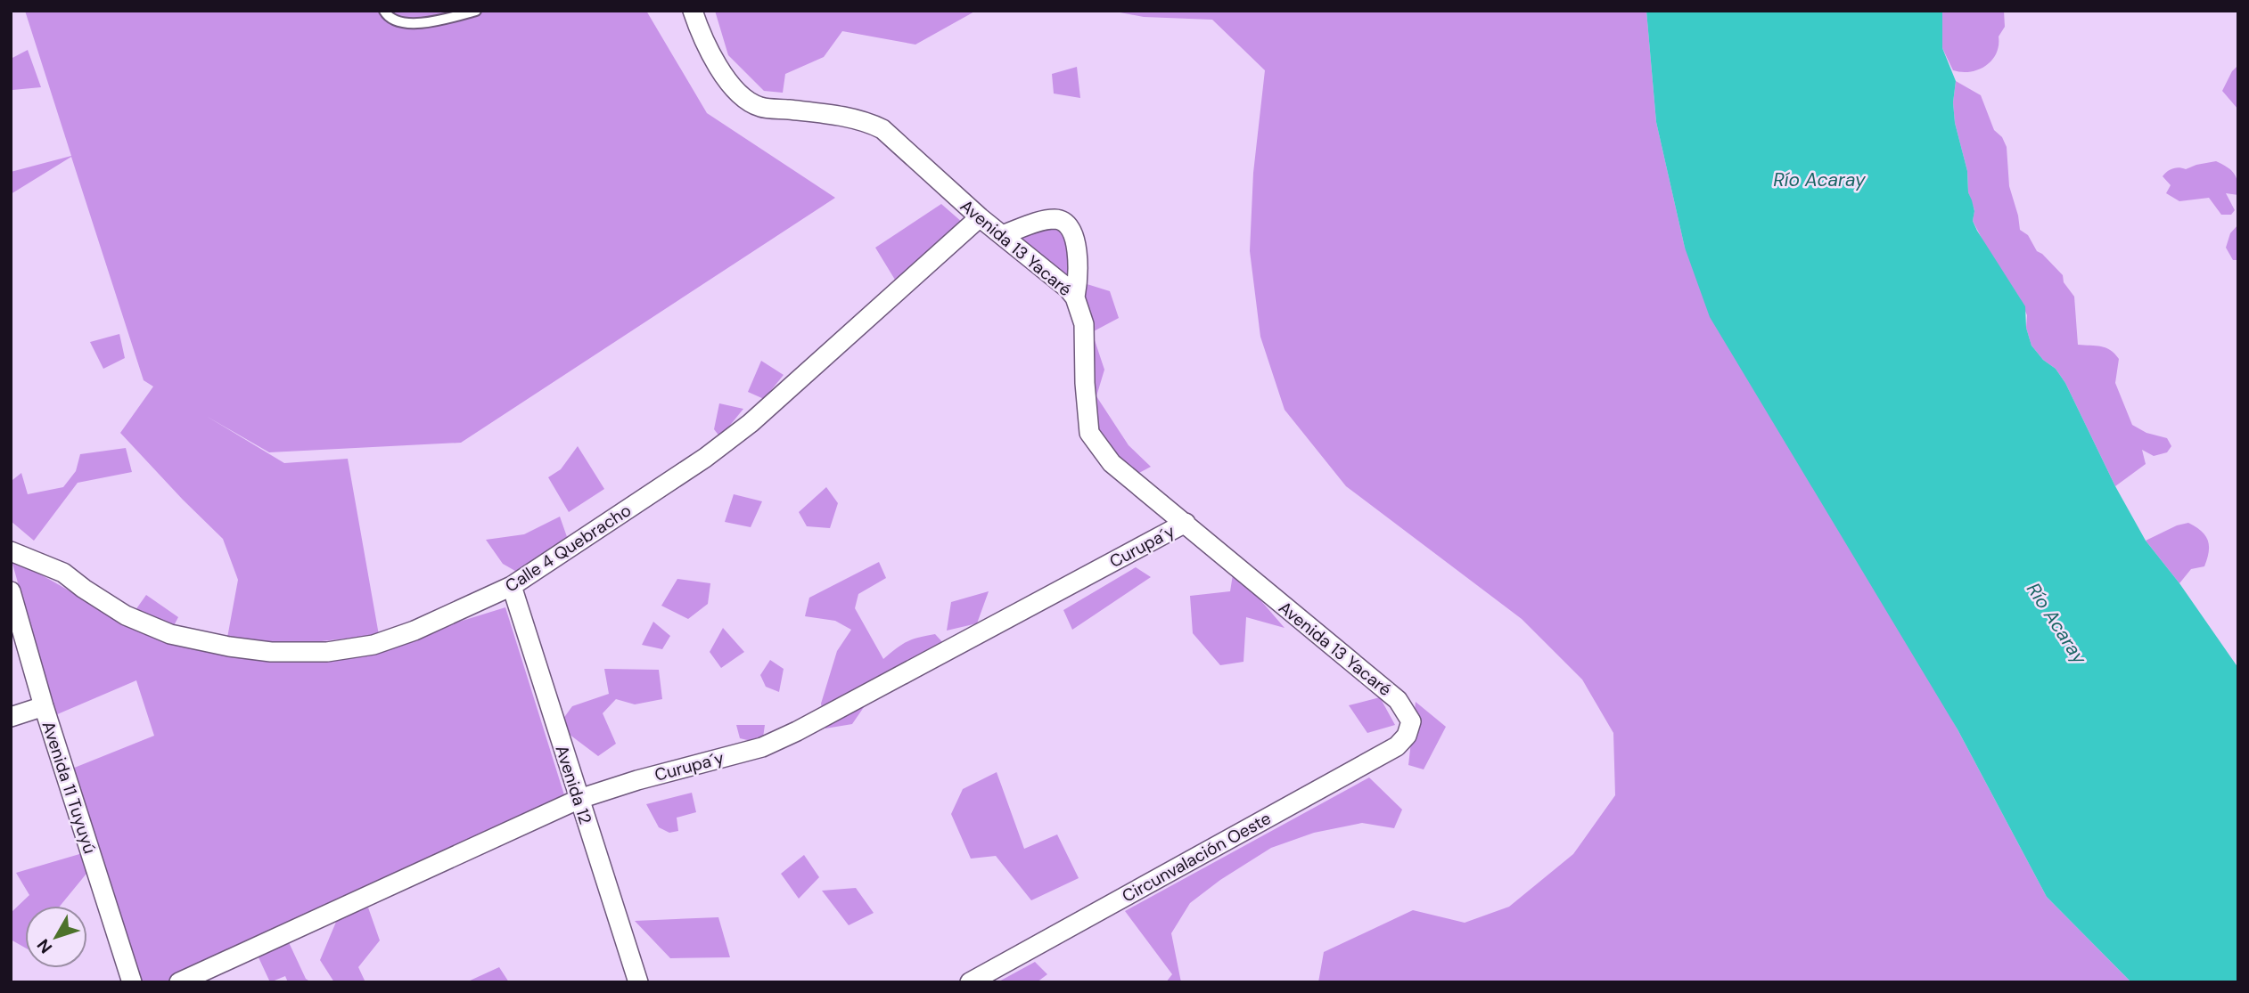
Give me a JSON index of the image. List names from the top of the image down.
{
  "streets": {
    "street": [
      "Avenida 13 Yacaré",
      "Curupa´y",
      "Calle 4 Quebracho",
      "Avenida 12",
      "Avenida 11 Tuyuyú",
      "Circunvalación Oeste"
    ]
  },
  "crossings": [
    ["Avenida 13 Yacaré", "Curupa´y"],
    ["Avenida 13 Yacaré", "Calle 4 Quebracho"],
    ["Avenida 13 Yacaré", "Circunvalación Oeste"],
    ["Curupa´y", "Avenida 12"],
    ["Calle 4 Quebracho", "Avenida 12"]
  ],
  "water": ["Río Acaray"],
  "north": "bottom left"
}
